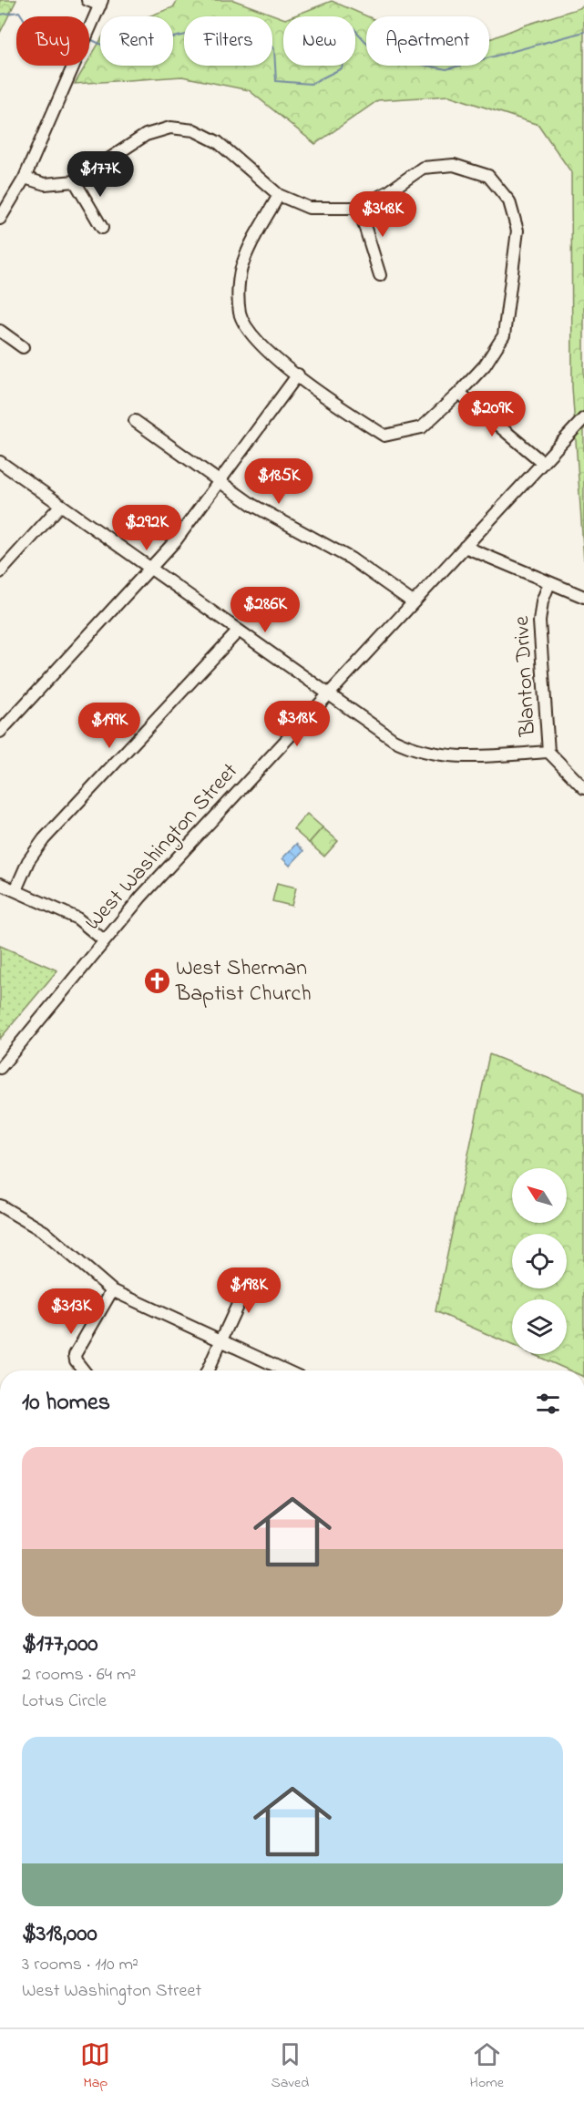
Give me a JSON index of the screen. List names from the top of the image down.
{
  "streets": {
    "street": ["Blanton Drive", "West Washington Street"]
  },
  "crossings": [
    ["Blanton Drive", "West Washington Street"]
  ],
  "places": {
    "church": ["West Sherman Baptist Church"]
  },
  "north": "top left",
  "page": {
    "chip": [
      "Buy",
      "Rent",
      "Filters",
      "New",
      "Apartment"
    ],
    "price": [
      "$177K",
      "$348K",
      "$209K",
      "$185K",
      "$292K",
      "$286K",
      "$318K",
      "$199K",
      "$198K",
      "$313K"
    ],
    "heading": "10 homes",
    "list": [
      {
        "name": "$177,000",
        "note": "2 rooms · 64 m² · Lotus Circle"
      },
      {
        "name": "$318,000",
        "note": "3 rooms · 110 m² · West Washington Street"
      }
    ],
    "tabs": ["Map", "Saved", "Home"]
  }
}
